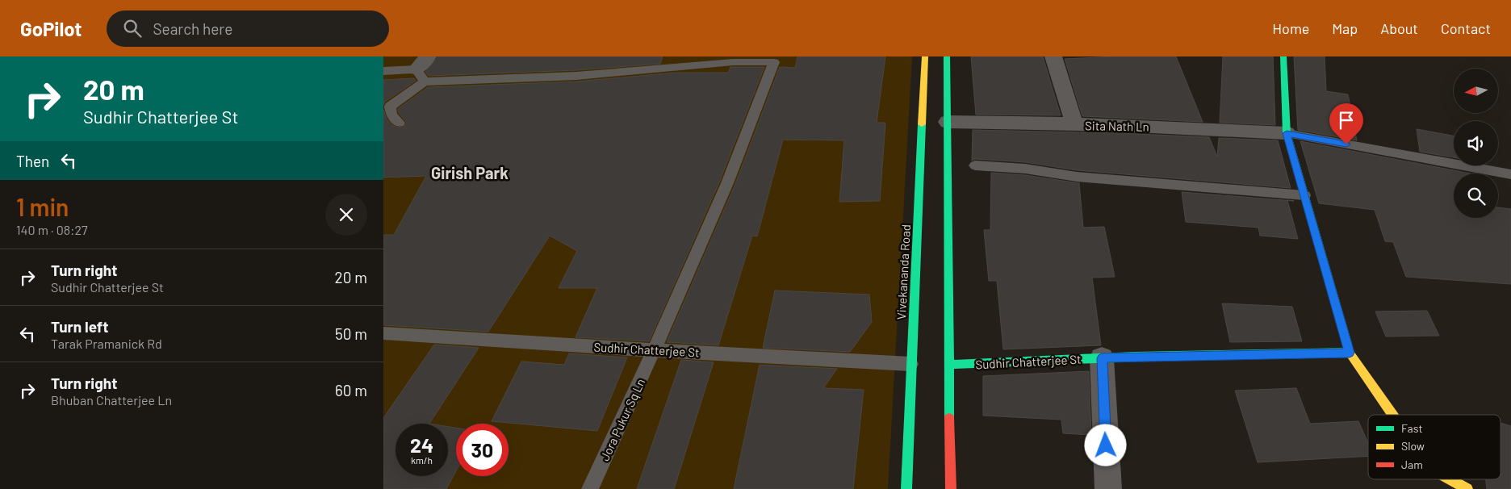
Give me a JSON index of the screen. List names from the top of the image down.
{
  "streets": {
    "main road": ["Vivekananda Road", "Sudhir Chatterjee St"],
    "street": ["Sita Nath Ln"],
    "lane": ["Jora Pukur Sq Ln"]
  },
  "crossings": [
    ["Vivekananda Road", "Sudhir Chatterjee St"],
    ["Sudhir Chatterjee St", "Jora Pukur Sq Ln"]
  ],
  "districts": ["Girish Park"],
  "legend": ["Fast", "Slow", "Jam"],
  "north": "left",
  "page": {
    "header": "GoPilot",
    "search": "Search here",
    "nav": [
      "Home",
      "Map",
      "About",
      "Contact"
    ],
    "turn": ["20 m", "Sudhir Chatterjee St"],
    "then": "Then",
    "heading": ["1 min", "140 m · 08:27"],
    "list": [
      {
        "name": "Turn right",
        "note": "Sudhir Chatterjee St",
        "value": "20 m"
      },
      {
        "name": "Turn left",
        "note": "Tarak Pramanick Rd",
        "value": "50 m"
      },
      {
        "name": "Turn right",
        "note": "Bhuban Chatterjee Ln",
        "value": "60 m"
      }
    ],
    "speed": "24 km/h",
    "limit": "30"
  }
}
